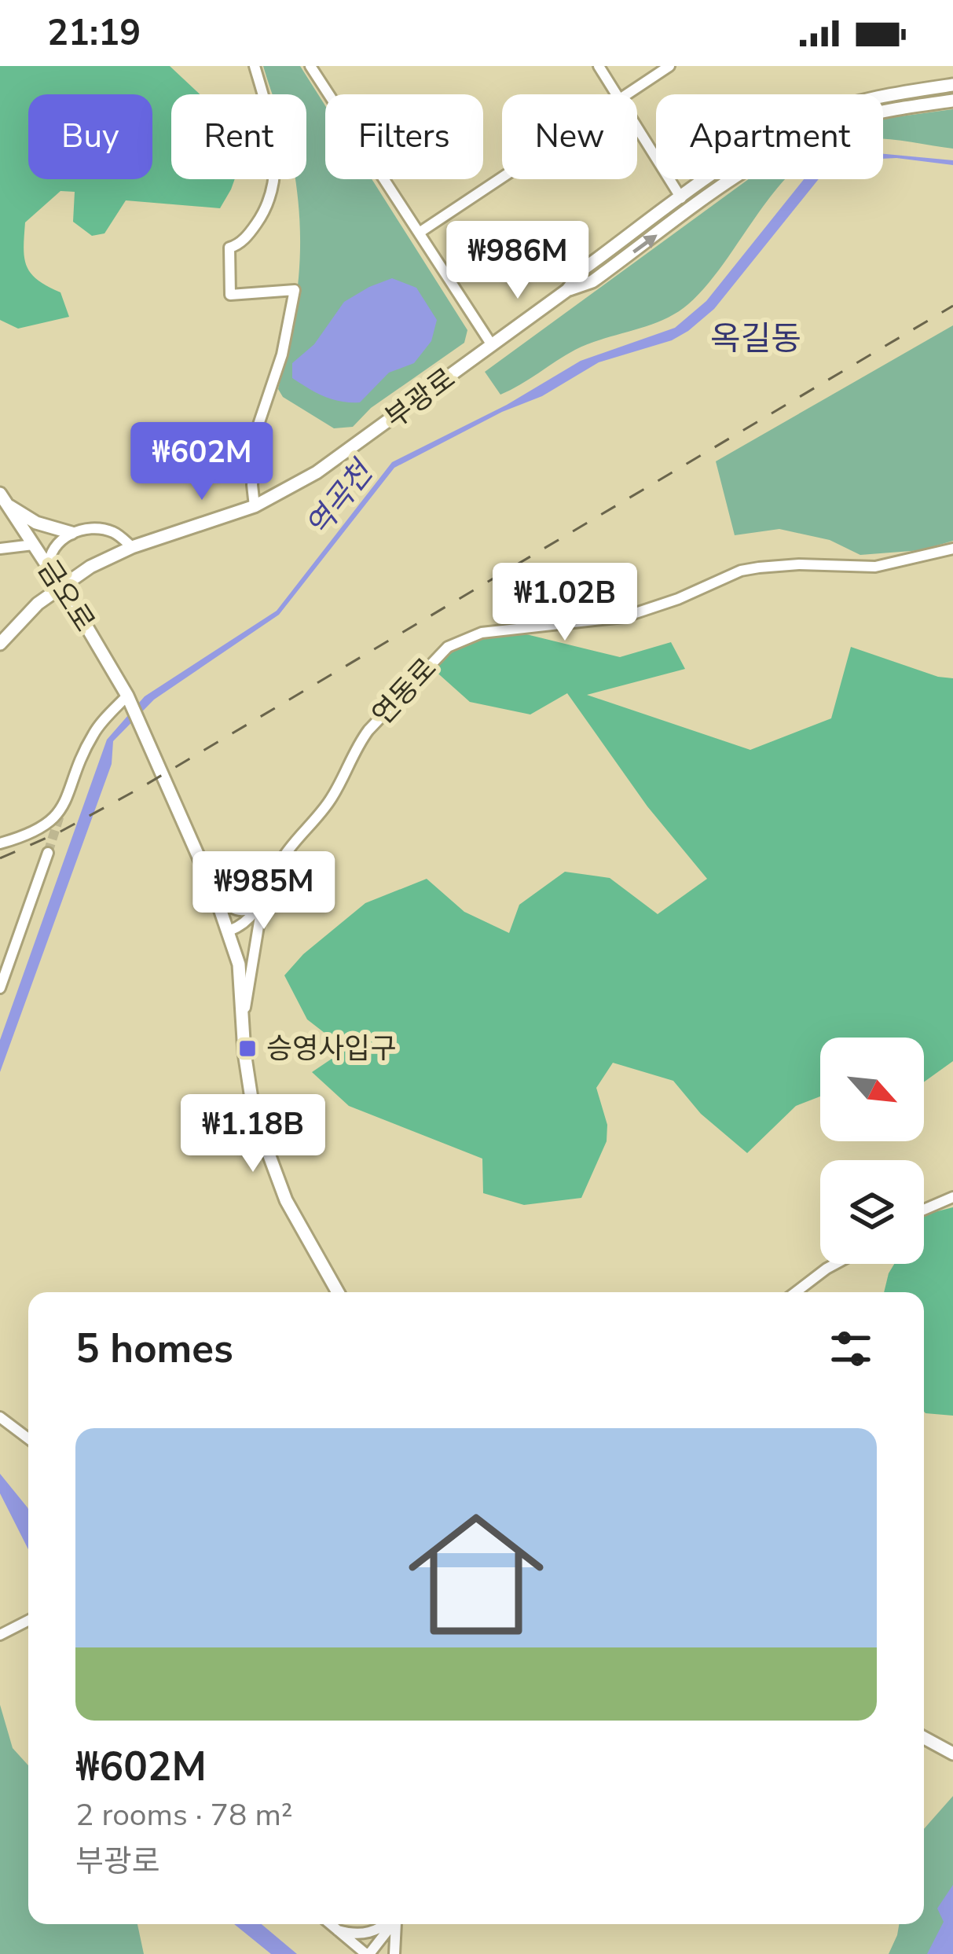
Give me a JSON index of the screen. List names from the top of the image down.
{
  "streets": {
    "main road": ["부광로", "금오로"],
    "street": ["연동로"]
  },
  "crossings": [
    ["부광로", "금오로"]
  ],
  "districts": ["옥길동"],
  "water": ["역곡천"],
  "places": {
    "transit": ["승영사입구"]
  },
  "north": "bottom right",
  "page": {
    "status": "21:19",
    "chip": [
      "Buy",
      "Rent",
      "Filters",
      "New",
      "Apartment"
    ],
    "price": [
      "₩986M",
      "₩602M",
      "₩1.02B",
      "₩985M",
      "₩1.18B"
    ],
    "heading": "5 homes",
    "list": [
      {
        "name": "₩602M",
        "note": "2 rooms · 78 m² · 부광로"
      }
    ]
  }
}
